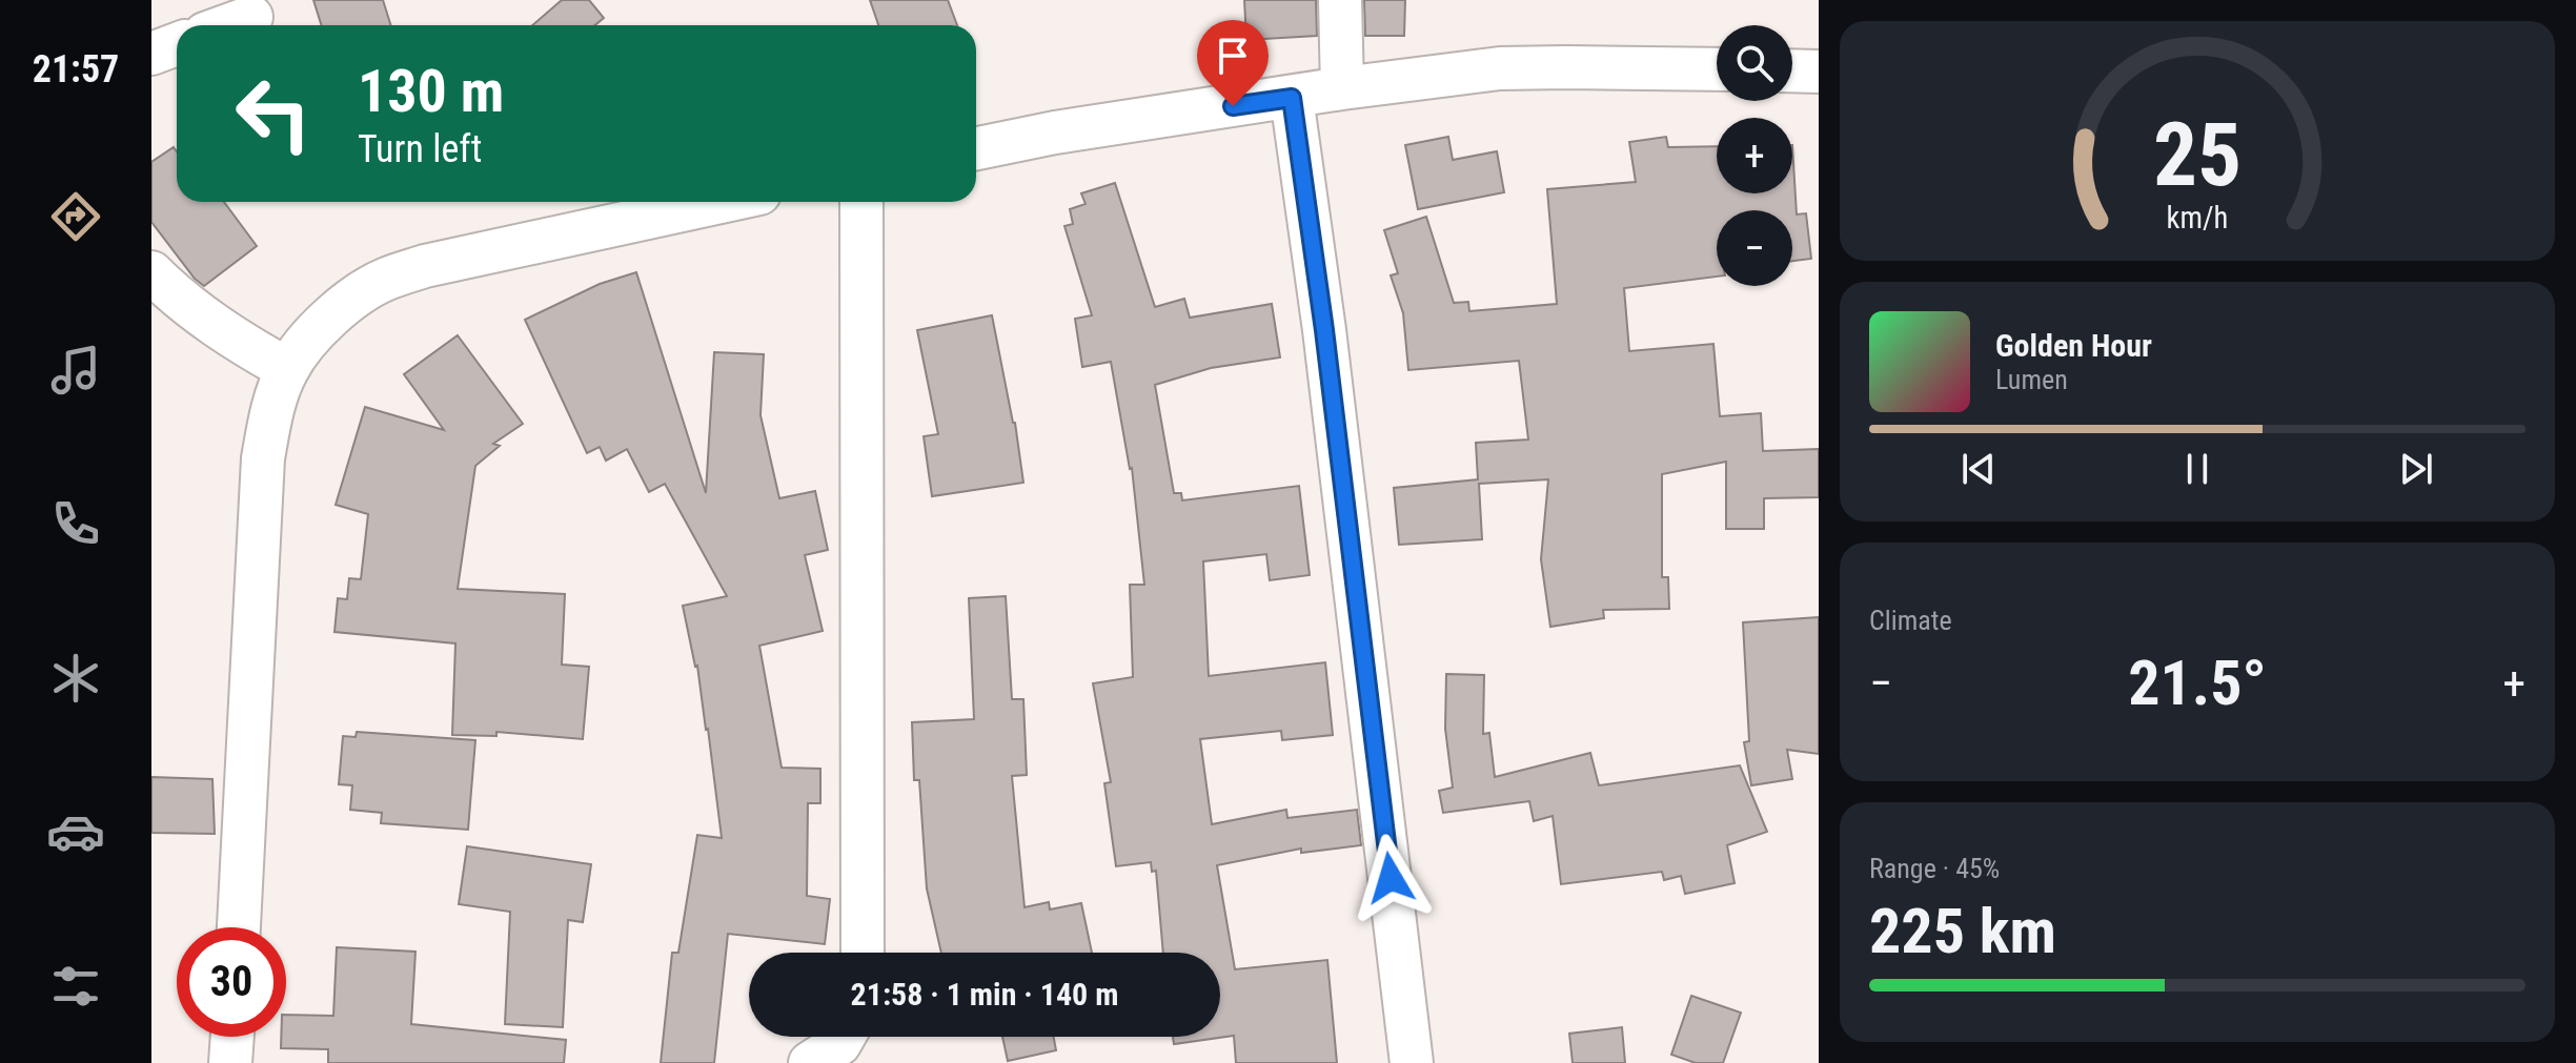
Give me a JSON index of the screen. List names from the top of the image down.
{
  "page": {
    "tabs": "21:57",
    "map_buttons": ["+", "−"],
    "turn": ["130 m", "Turn left"],
    "song": ["Golden Hour", "Lumen"],
    "tile": [
      "Climate",
      ["Range · 45%", "225 km"]
    ],
    "heat": ["−", "21.5°", "+"],
    "limit": "30",
    "trip": "21:58 · 1 min · 140 m",
    "gauge": ["25", "km/h"]
  }
}
